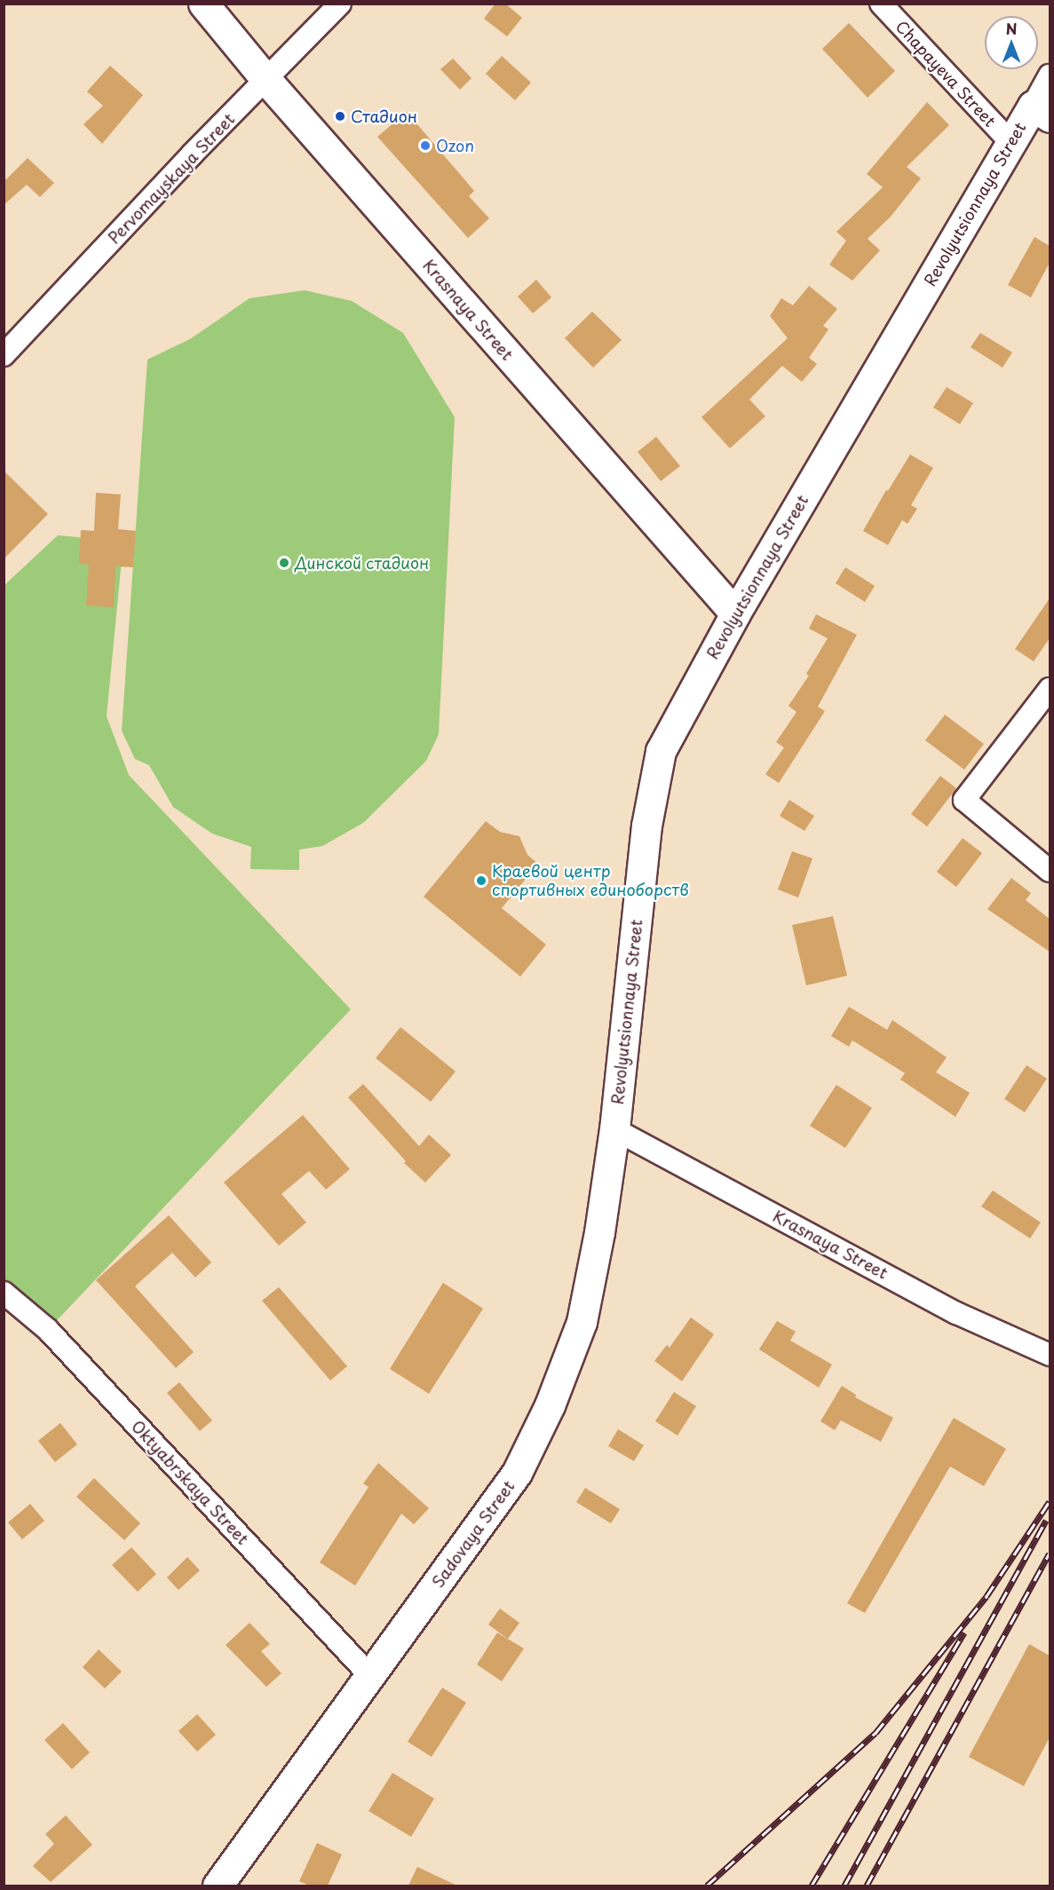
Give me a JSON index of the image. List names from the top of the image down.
{
  "streets": {
    "street": [
      "Chapayeva Street",
      "Pervomayskaya Street",
      "Revolyutsionnaya Street",
      "Krasnaya Street",
      "Oktyabrskaya Street",
      "Sadovaya Street"
    ]
  },
  "crossings": [
    ["Chapayeva Street", "Revolyutsionnaya Street"],
    ["Pervomayskaya Street", "Krasnaya Street"],
    ["Revolyutsionnaya Street", "Krasnaya Street"],
    ["Revolyutsionnaya Street", "Sadovaya Street"],
    ["Krasnaya Street", "Sadovaya Street"],
    ["Oktyabrskaya Street", "Sadovaya Street"]
  ],
  "places": [
    "Стадион",
    "Ozon",
    "Динской стадион",
    "Краевой центр спортивных единоборств"
  ],
  "north": "top"
}
